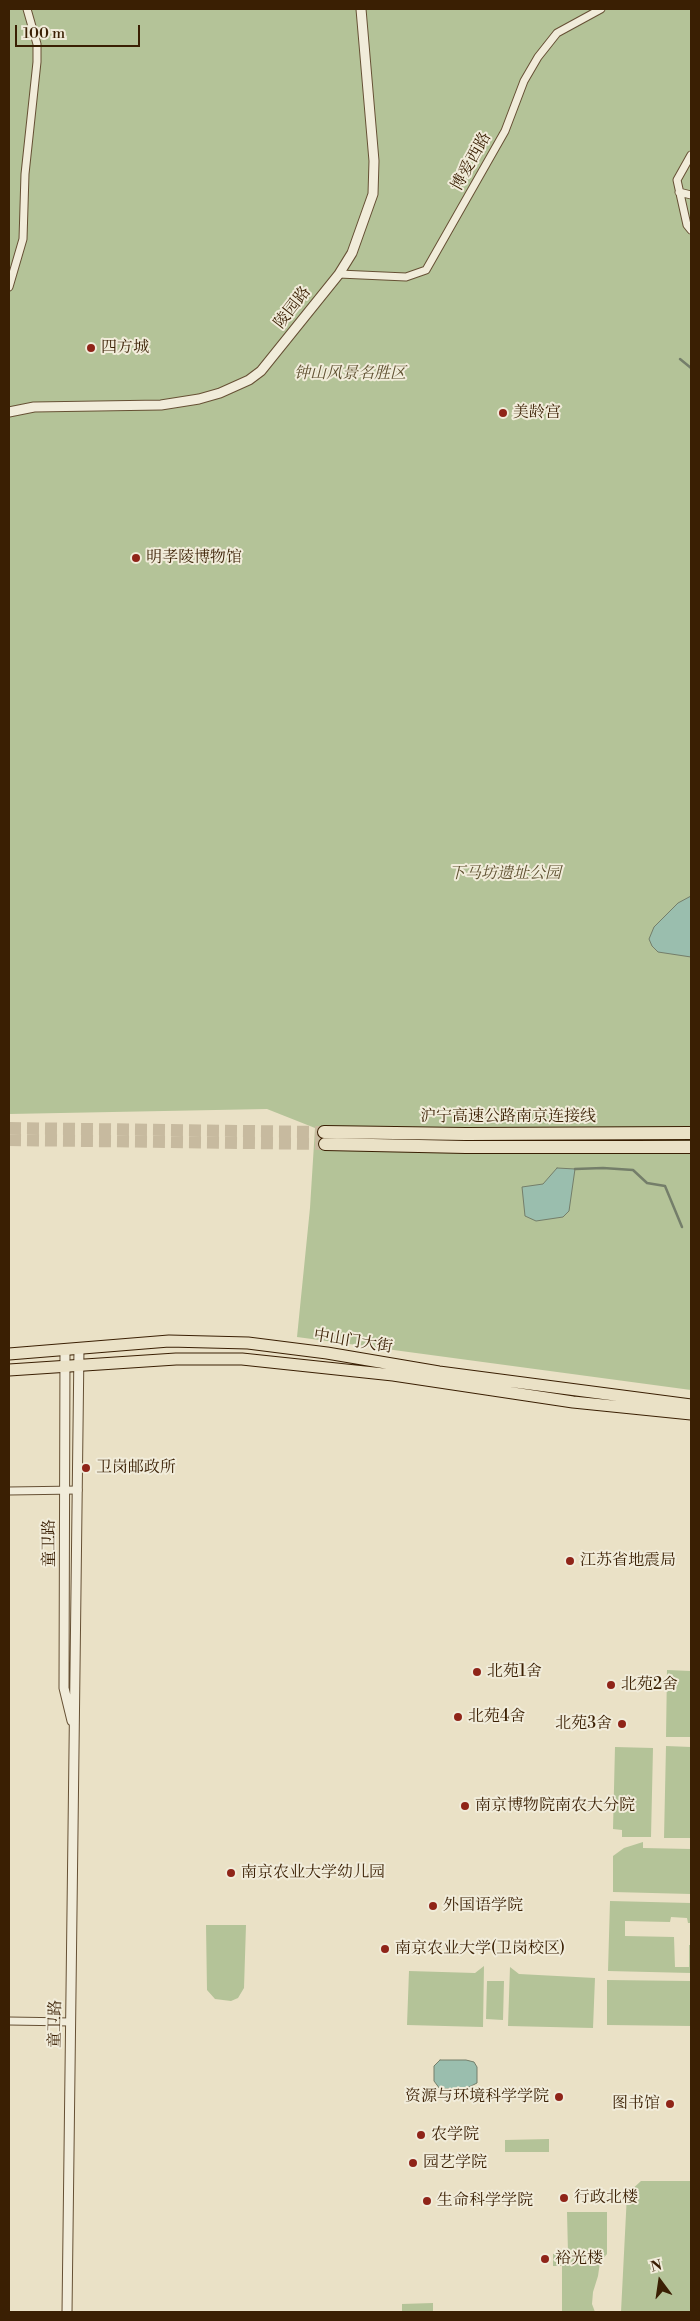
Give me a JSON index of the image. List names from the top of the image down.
{
  "streets": {
    "highway": ["沪宁高速公路南京连接线"],
    "main road": ["中山门大街"],
    "street": ["博爱西路", "陵园路", "童卫路"]
  },
  "crossings": [
    ["博爱西路", "陵园路"],
    ["中山门大街", "童卫路"]
  ],
  "parks": ["钟山风景名胜区", "下马坊遗址公园"],
  "places": [
    "四方城",
    "美龄宫",
    "明孝陵博物馆",
    "卫岗邮政所",
    "江苏省地震局",
    "北苑1舍",
    "北苑2舍",
    "北苑4舍",
    "北苑3舍",
    "南京博物院南农大分院",
    "南京农业大学幼儿园",
    "外国语学院",
    "南京农业大学(卫岗校区)",
    "资源与环境科学学院",
    "图书馆",
    "农学院",
    "园艺学院",
    "行政北楼",
    "生命科学学院",
    "裕光楼"
  ],
  "scale_bar": "100 m",
  "north": "top"
}
